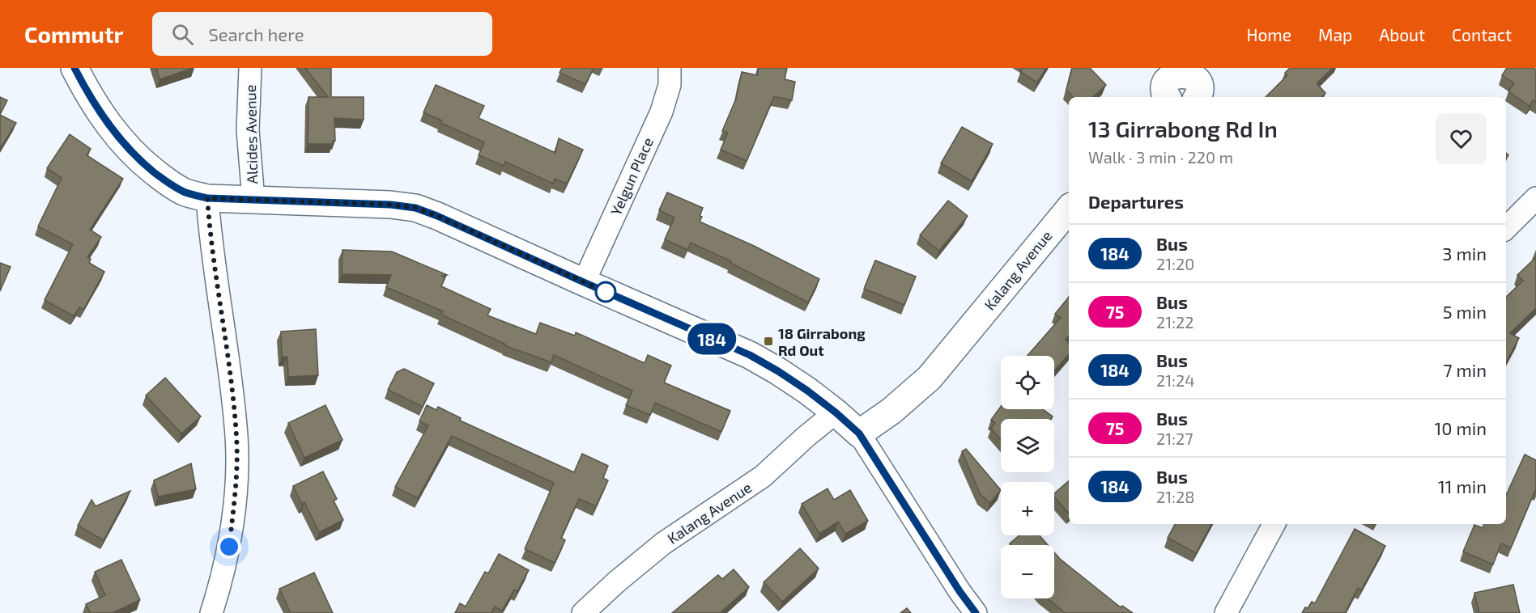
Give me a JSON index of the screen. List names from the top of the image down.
{
  "streets": {
    "street": ["Alcides Avenue", "Yelgun Place", "Kalang Avenue"]
  },
  "places": {
    "transit": ["18 Girrabong Rd Out"]
  },
  "lines": ["bus line 184"],
  "page": {
    "header": "Commutr",
    "search": "Search here",
    "nav": [
      "Home",
      "Map",
      "About",
      "Contact"
    ],
    "on_map": "184",
    "heading": [
      ["13 Girrabong Rd In", "Walk · 3 min · 220 m"],
      "Departures"
    ],
    "list": [
      {
        "mark": "184",
        "name": "Bus",
        "note": "21:20",
        "value": "3 min"
      },
      {
        "mark": "75",
        "name": "Bus",
        "note": "21:22",
        "value": "5 min"
      },
      {
        "mark": "184",
        "name": "Bus",
        "note": "21:24",
        "value": "7 min"
      },
      {
        "mark": "75",
        "name": "Bus",
        "note": "21:27",
        "value": "10 min"
      },
      {
        "mark": "184",
        "name": "Bus",
        "note": "21:28",
        "value": "11 min"
      }
    ],
    "map_buttons": ["+", "−"]
  }
}
